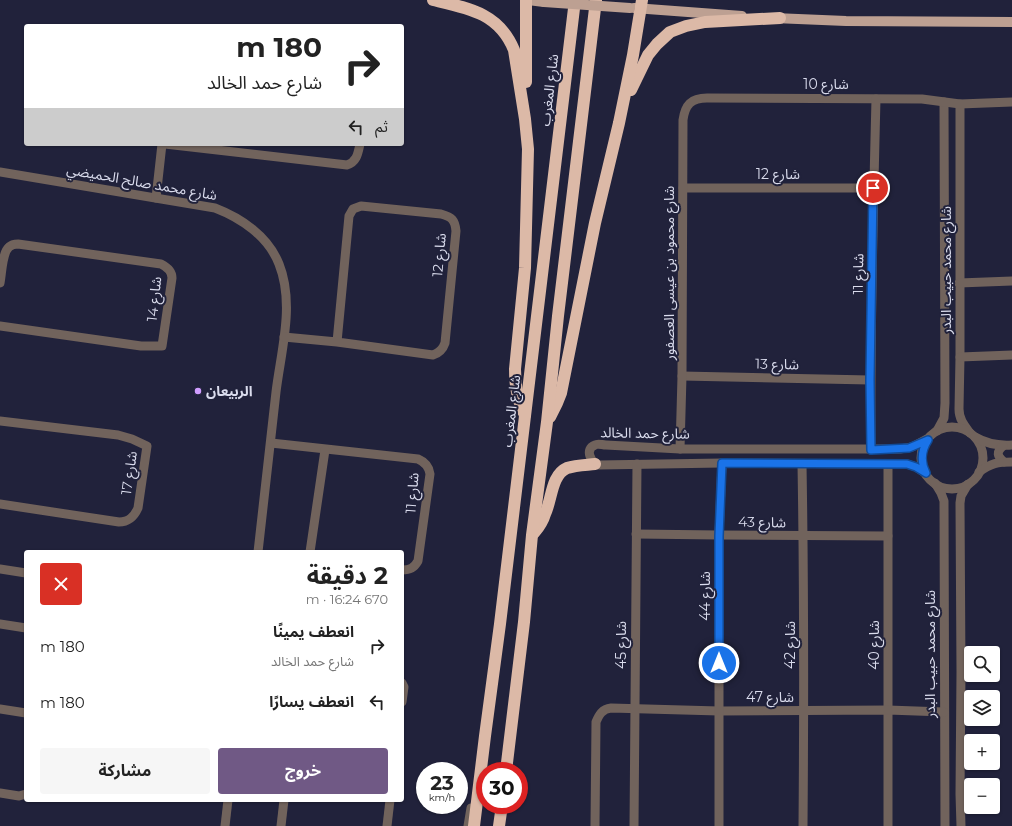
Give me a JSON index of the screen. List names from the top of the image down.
{
  "streets": {
    "highway": ["شارع المغرب"],
    "street": [
      "شارع 10",
      "شارع 12",
      "شارع محمد صالح الحميضي",
      "شارع محمد حبيب البدر",
      "شارع محمود بن عيسى العصفور",
      "شارع 11",
      "شارع 14",
      "شارع 13",
      "شارع حمد الخالد",
      "شارع 17",
      "شارع 43",
      "شارع 44",
      "شارع 45",
      "شارع 42",
      "شارع 40",
      "شارع 47"
    ]
  },
  "crossings": [
    ["شارع 10", "شارع محمد حبيب البدر"],
    ["شارع 10", "شارع محمود بن عيسى العصفور"],
    ["شارع 10", "شارع 11"],
    ["شارع 12", "شارع محمد صالح الحميضي"],
    ["شارع 12", "شارع محمود بن عيسى العصفور"],
    ["شارع 12", "شارع 11"],
    ["شارع محمد صالح الحميضي", "شارع 11"],
    ["شارع محمد حبيب البدر", "شارع حمد الخالد"],
    ["شارع محمد حبيب البدر", "شارع 47"],
    ["شارع محمود بن عيسى العصفور", "شارع 13"],
    ["شارع محمود بن عيسى العصفور", "شارع حمد الخالد"],
    ["شارع 11", "شارع 13"],
    ["شارع 11", "شارع حمد الخالد"],
    ["شارع 43", "شارع 44"],
    ["شارع 43", "شارع 45"],
    ["شارع 43", "شارع 42"],
    ["شارع 43", "شارع 40"],
    ["شارع 44", "شارع 47"],
    ["شارع 45", "شارع 47"],
    ["شارع 42", "شارع 47"],
    ["شارع 40", "شارع 47"]
  ],
  "places": ["الربيعان"],
  "page": {
    "turn": ["180 m", "شارع حمد الخالد"],
    "then": "ثم",
    "heading": ["2 دقيقة", "670 m · 16:24"],
    "list": [
      {
        "name": "انعطف يمينًا",
        "note": "شارع حمد الخالد",
        "value": "180 m"
      },
      {
        "name": "انعطف يسارًا",
        "value": "180 m"
      }
    ],
    "map_buttons": ["+", "−"],
    "buttons": ["خروج", "مشاركة"],
    "speed": "23 km/h",
    "limit": "30"
  }
}
